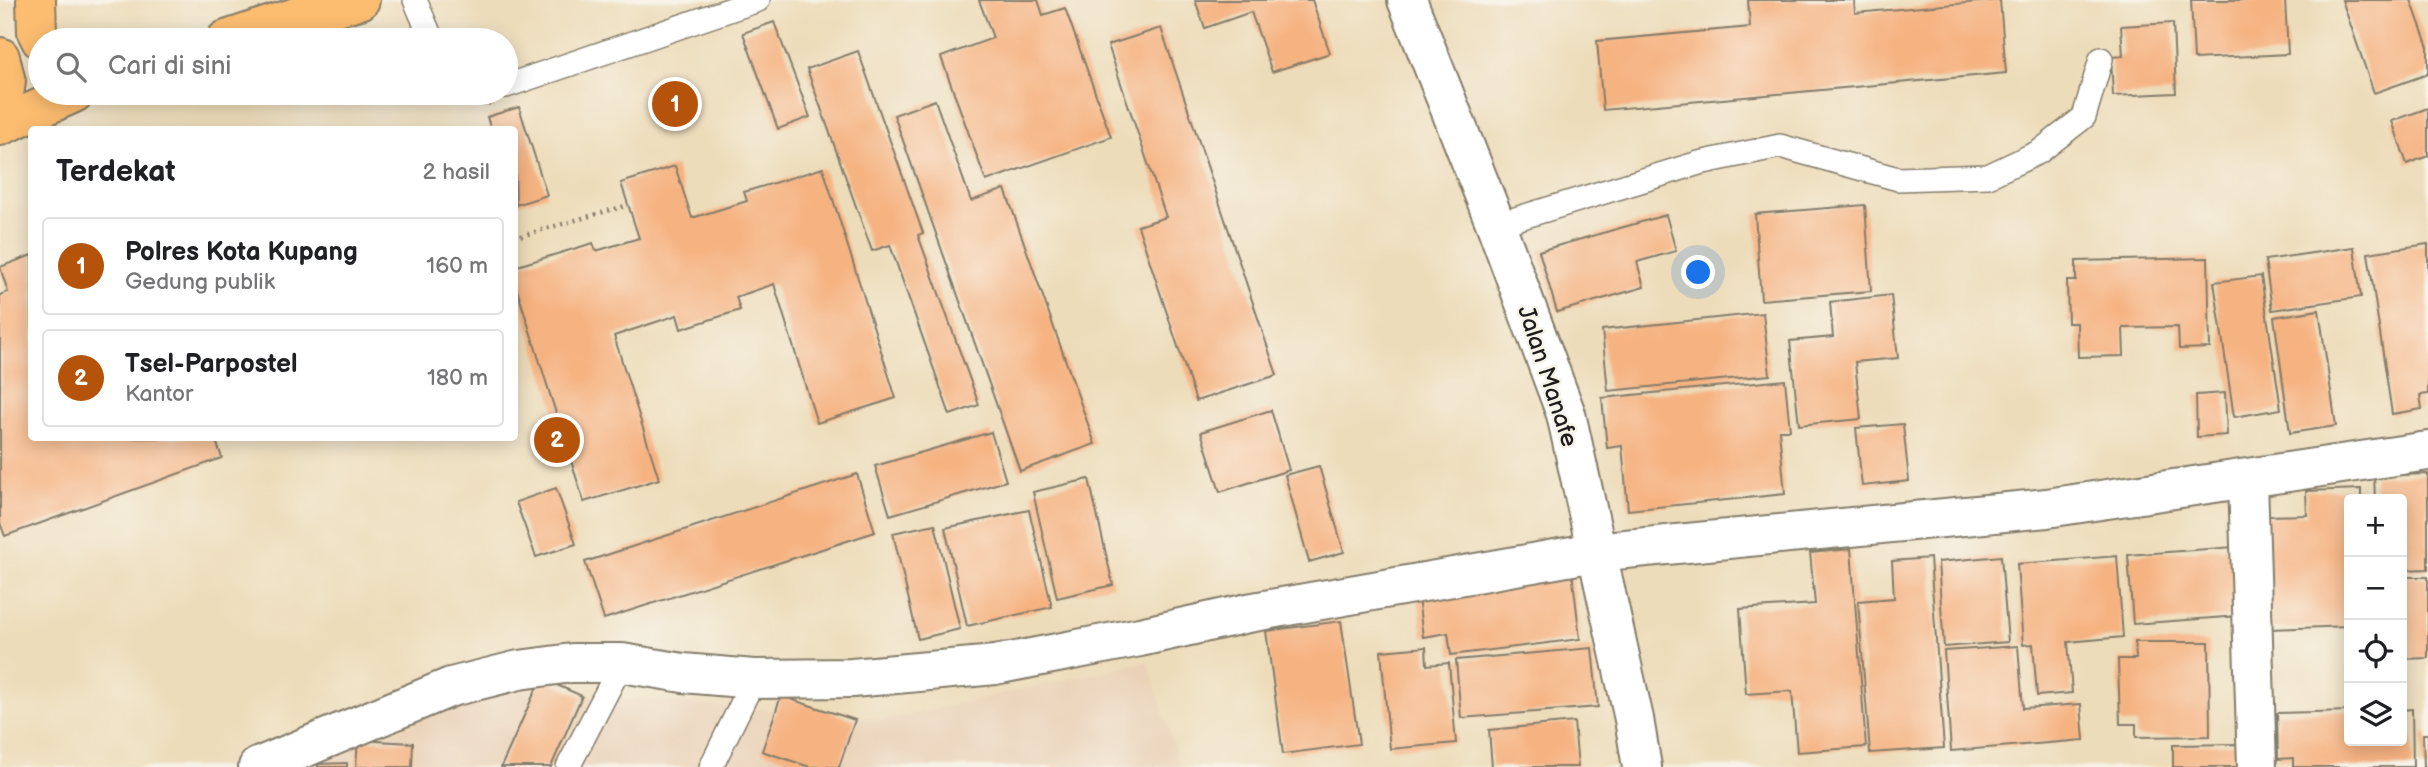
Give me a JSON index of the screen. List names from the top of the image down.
{
  "streets": {
    "street": ["Jalan Manafe"]
  },
  "page": {
    "search": "Cari di sini",
    "pins": ["1", "2"],
    "heading": ["Terdekat", "2 hasil"],
    "list": [
      {
        "mark": "1",
        "name": "Polres Kota Kupang",
        "note": "Gedung publik",
        "value": "160 m"
      },
      {
        "mark": "2",
        "name": "Tsel-Parpostel",
        "note": "Kantor",
        "value": "180 m"
      }
    ],
    "map_buttons": ["+", "−"]
  }
}
